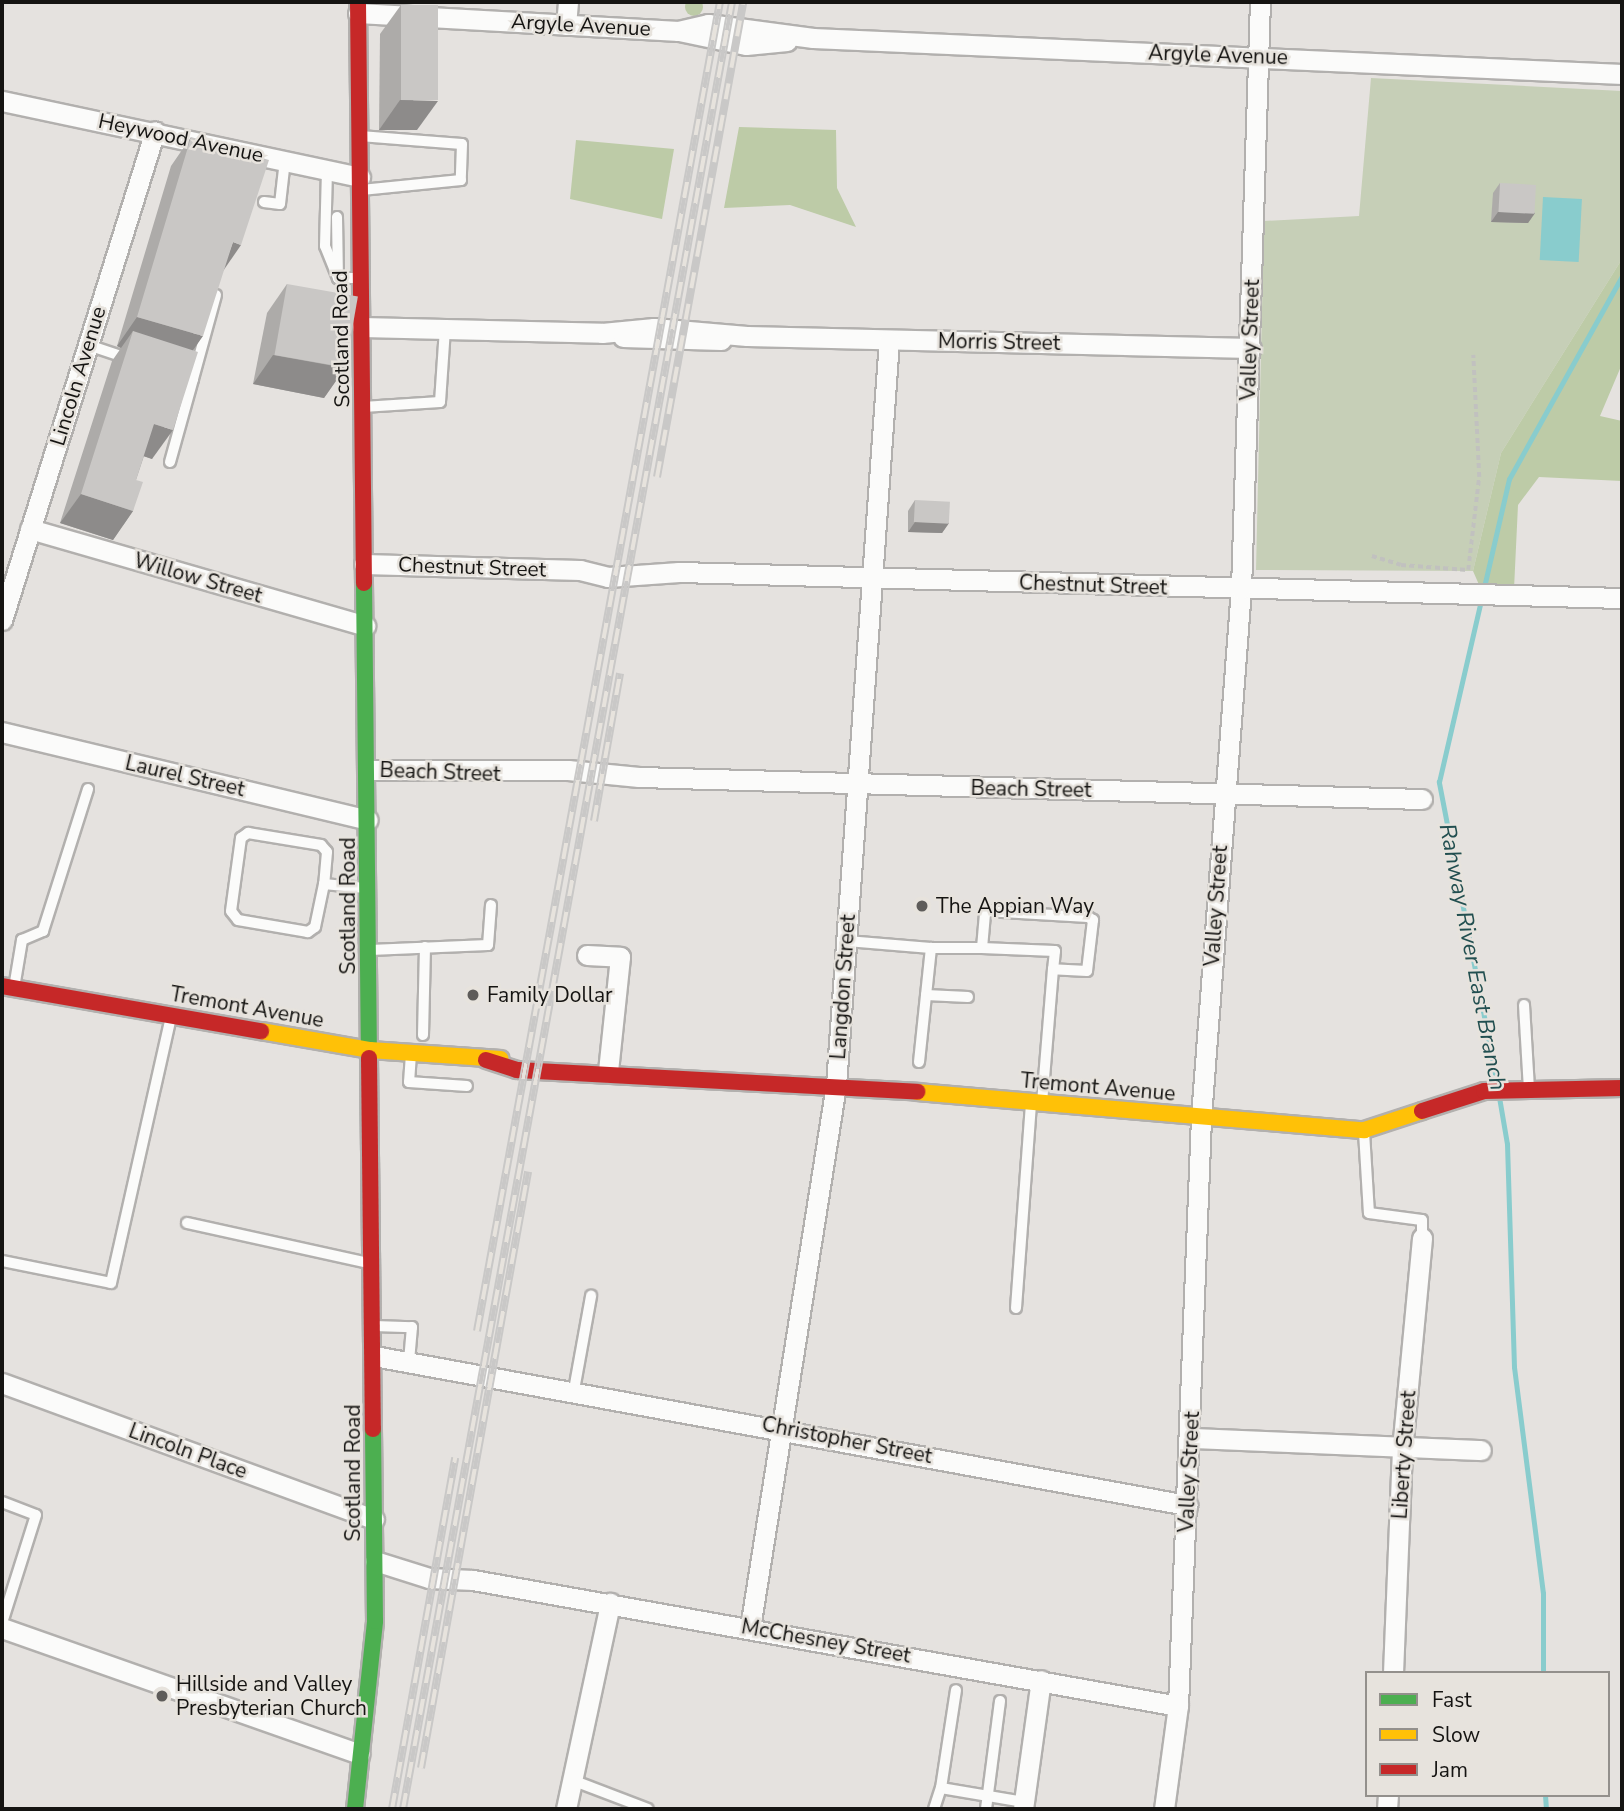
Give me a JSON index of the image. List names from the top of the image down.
{
  "streets": {
    "main road": ["Scotland Road", "Tremont Avenue"],
    "street": [
      "Argyle Avenue",
      "Heywood Avenue",
      "Valley Street",
      "Morris Street",
      "Lincoln Avenue",
      "Chestnut Street",
      "Willow Street",
      "Beach Street",
      "Laurel Street",
      "Langdon Street",
      "Christopher Street",
      "Lincoln Place",
      "Liberty Street",
      "McChesney Street"
    ]
  },
  "crossings": [
    ["Argyle Avenue", "Scotland Road"],
    ["Argyle Avenue", "Valley Street"],
    ["Heywood Avenue", "Scotland Road"],
    ["Heywood Avenue", "Lincoln Avenue"],
    ["Scotland Road", "Morris Street"],
    ["Scotland Road", "Chestnut Street"],
    ["Scotland Road", "Willow Street"],
    ["Scotland Road", "Beach Street"],
    ["Scotland Road", "Laurel Street"],
    ["Scotland Road", "Tremont Avenue"],
    ["Scotland Road", "Christopher Street"],
    ["Scotland Road", "Lincoln Place"],
    ["Scotland Road", "McChesney Street"],
    ["Valley Street", "Morris Street"],
    ["Valley Street", "Chestnut Street"],
    ["Valley Street", "Beach Street"],
    ["Valley Street", "Tremont Avenue"],
    ["Valley Street", "Christopher Street"],
    ["Valley Street", "McChesney Street"],
    ["Morris Street", "Langdon Street"],
    ["Lincoln Avenue", "Willow Street"],
    ["Chestnut Street", "Langdon Street"],
    ["Beach Street", "Langdon Street"],
    ["Langdon Street", "Tremont Avenue"],
    ["Langdon Street", "Christopher Street"],
    ["Langdon Street", "McChesney Street"]
  ],
  "water": ["Rahway River East Branch"],
  "places": ["The Appian Way", "Family Dollar", "Hillside and Valley Presbyterian Church"],
  "legend": ["Fast", "Slow", "Jam"]
}
